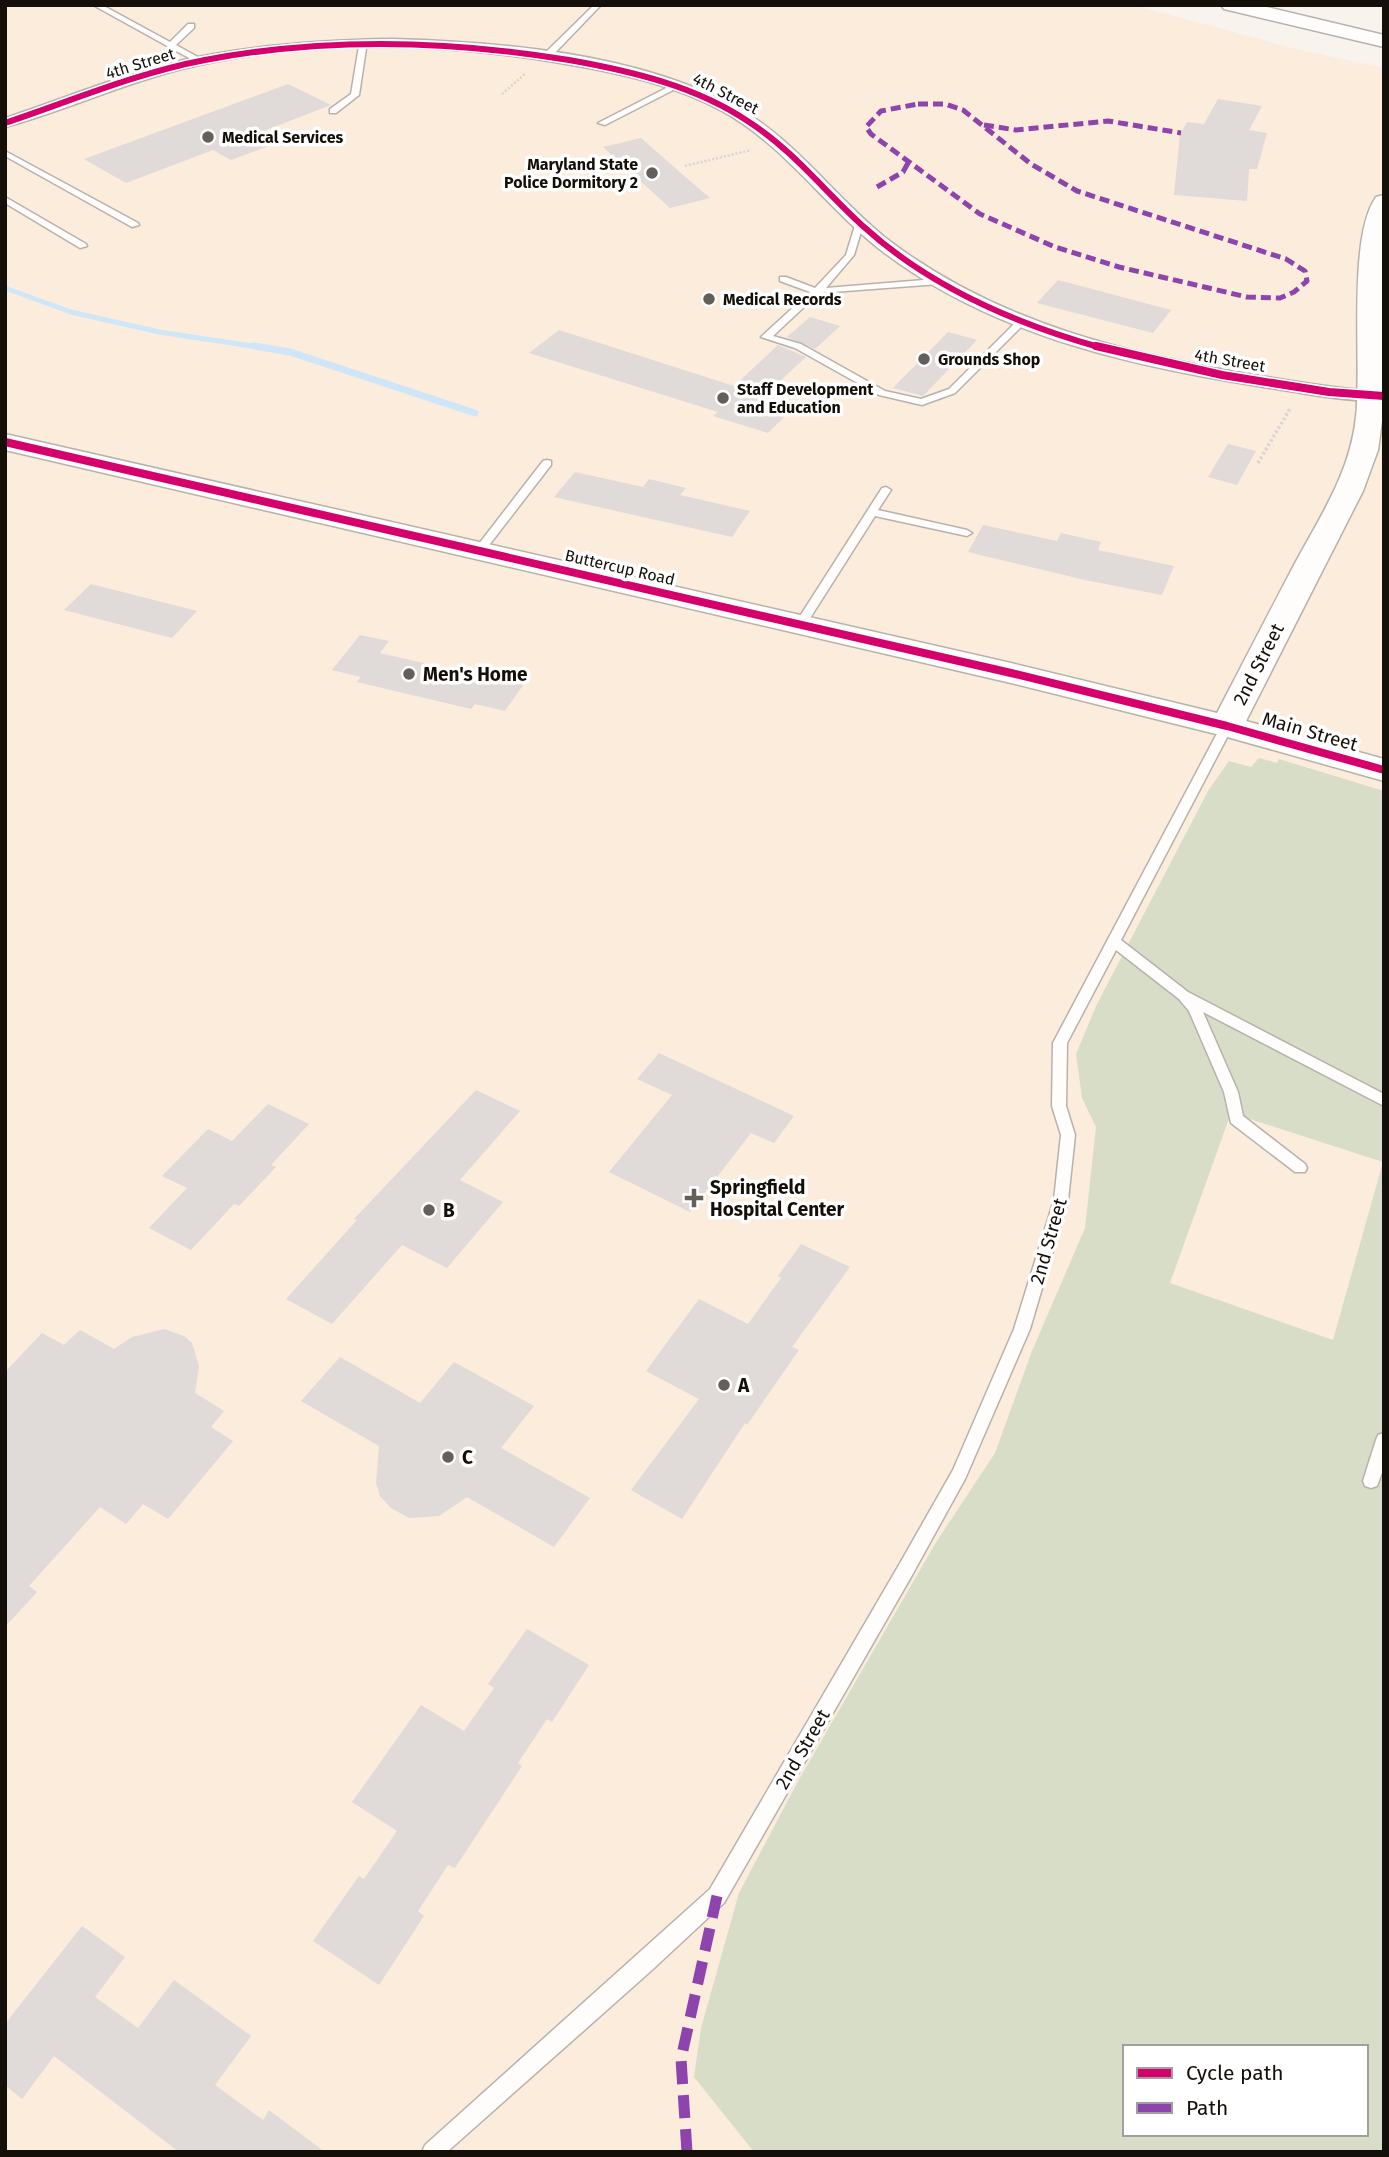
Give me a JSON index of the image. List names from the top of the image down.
{
  "streets": {
    "street": [
      "4th Street",
      "Buttercup Road",
      "2nd Street",
      "Main Street"
    ]
  },
  "crossings": [
    ["4th Street", "2nd Street"],
    ["Buttercup Road", "2nd Street"],
    ["Buttercup Road", "Main Street"],
    ["2nd Street", "Main Street"]
  ],
  "places": {
    "other": [
      "Medical Services",
      "Maryland State Police Dormitory 2",
      "Medical Records",
      "Grounds Shop",
      "Staff Development and Education",
      "Men's Home",
      "B",
      "A",
      "C"
    ],
    "health": ["Springfield Hospital Center"]
  },
  "legend": ["Cycle path", "Path"]
}
